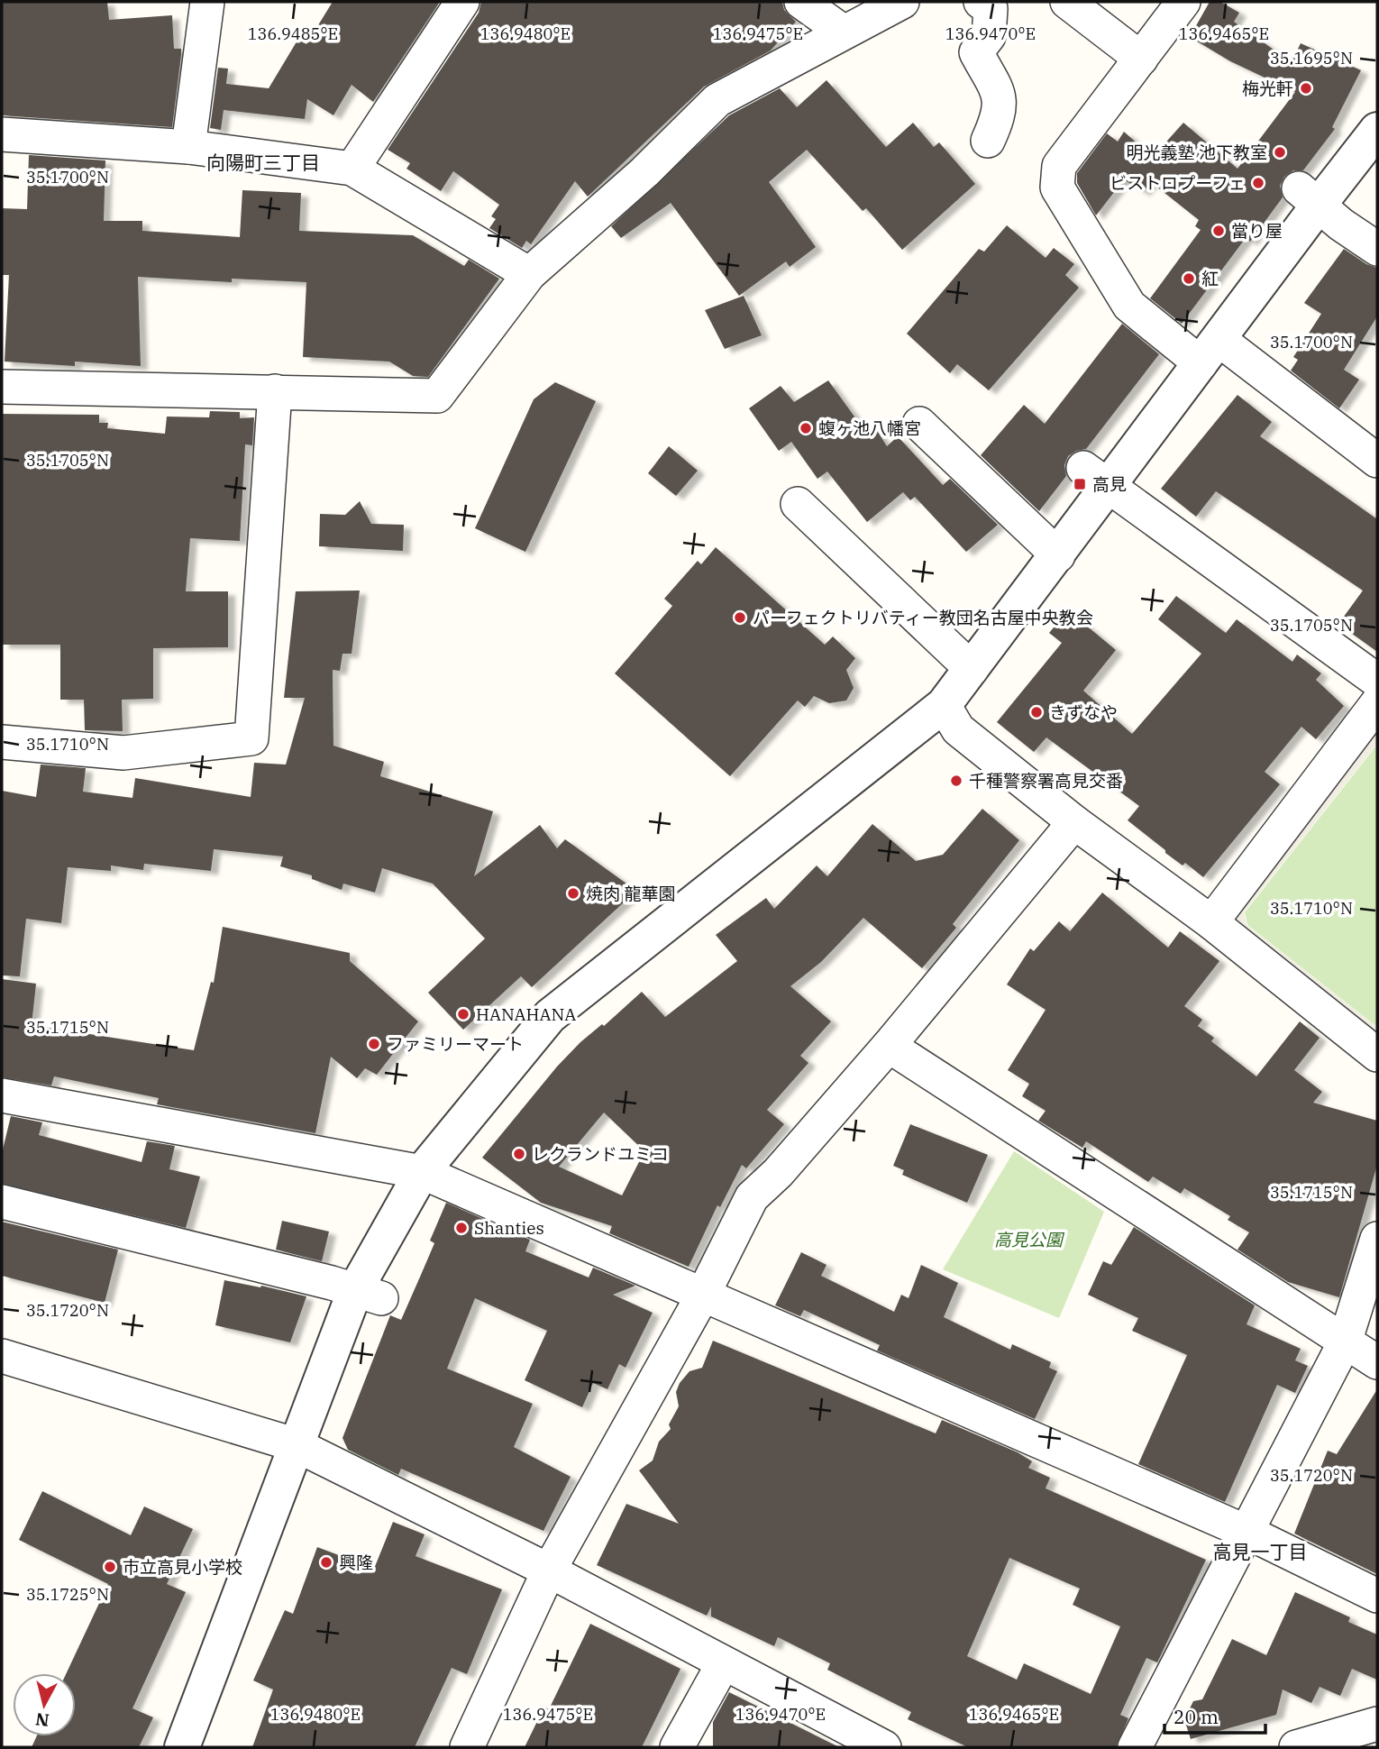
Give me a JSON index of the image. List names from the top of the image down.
{
  "districts": ["向陽町三丁目", "高見一丁目"],
  "parks": ["高見公園"],
  "places": {
    "other": [
      "梅光軒",
      "明光義塾 池下教室",
      "ビストロプーフェ",
      "當り屋",
      "紅",
      "蝮ヶ池八幡宮",
      "パーフェクトリバティー教団名古屋中央教会",
      "きずなや",
      "千種警察署高見交番",
      "焼肉 龍華園",
      "HANAHANA",
      "ファミリーマート",
      "レクランドユミコ",
      "Shanties",
      "興隆",
      "市立高見小学校"
    ],
    "transit": ["高見"]
  },
  "scale_bar": "20 m",
  "north": "bottom",
  "coordinates": [
    "136.9485°E",
    "136.9480°E",
    "136.9475°E",
    "136.9470°E",
    "136.9465°E",
    "35.1695°N",
    "35.1700°N",
    "35.1705°N",
    "35.1710°N",
    "35.1715°N",
    "35.1720°N",
    "35.1725°N"
  ]
}
